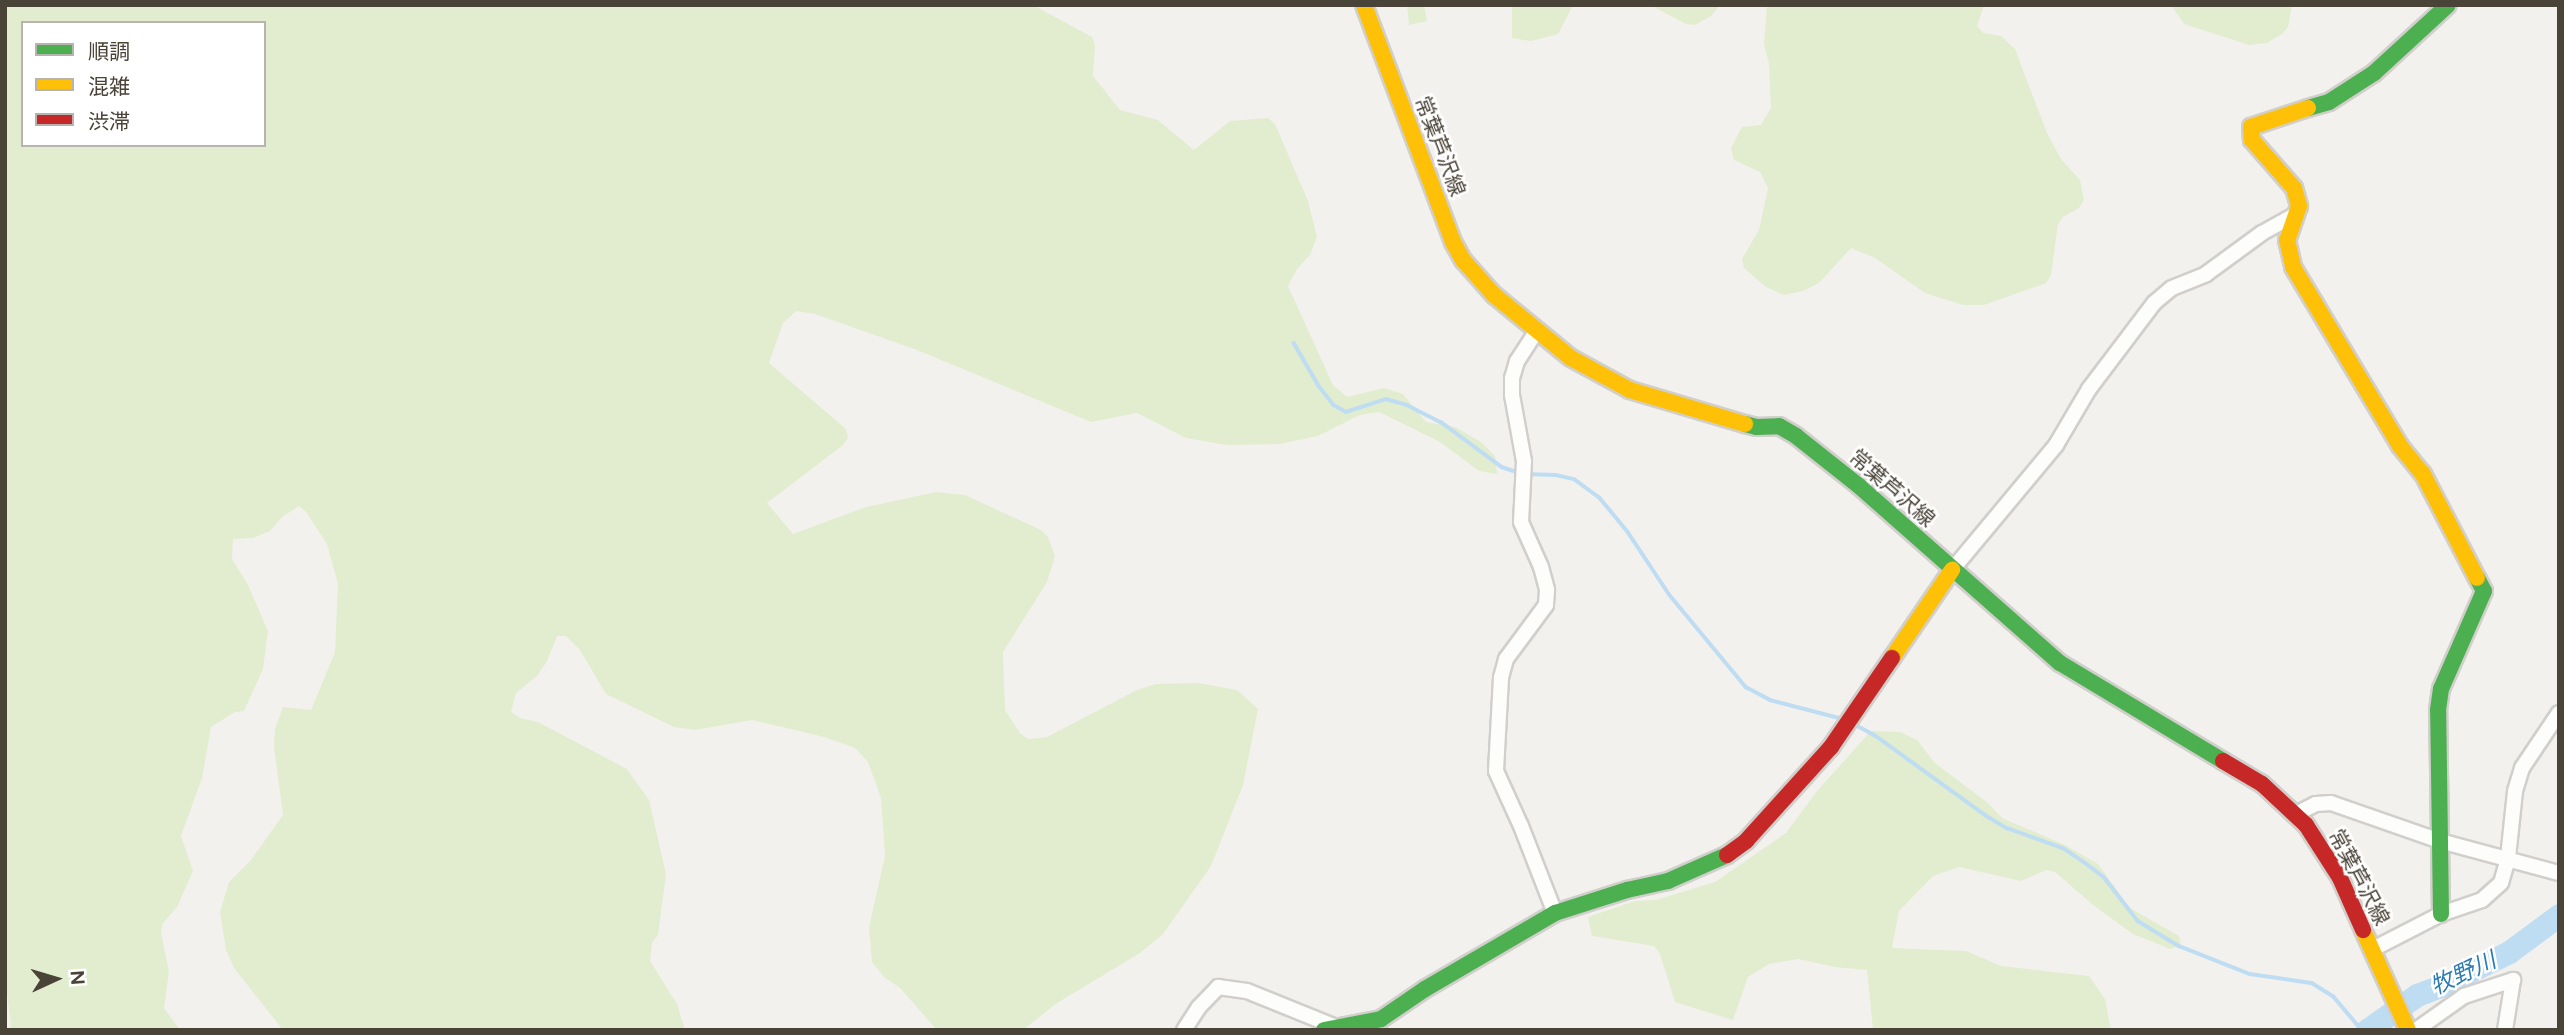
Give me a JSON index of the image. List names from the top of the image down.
{
  "streets": {
    "street": ["常葉芦沢線"]
  },
  "water": ["牧野川"],
  "legend": ["順調", "混雑", "渋滞"],
  "north": "right"
}
